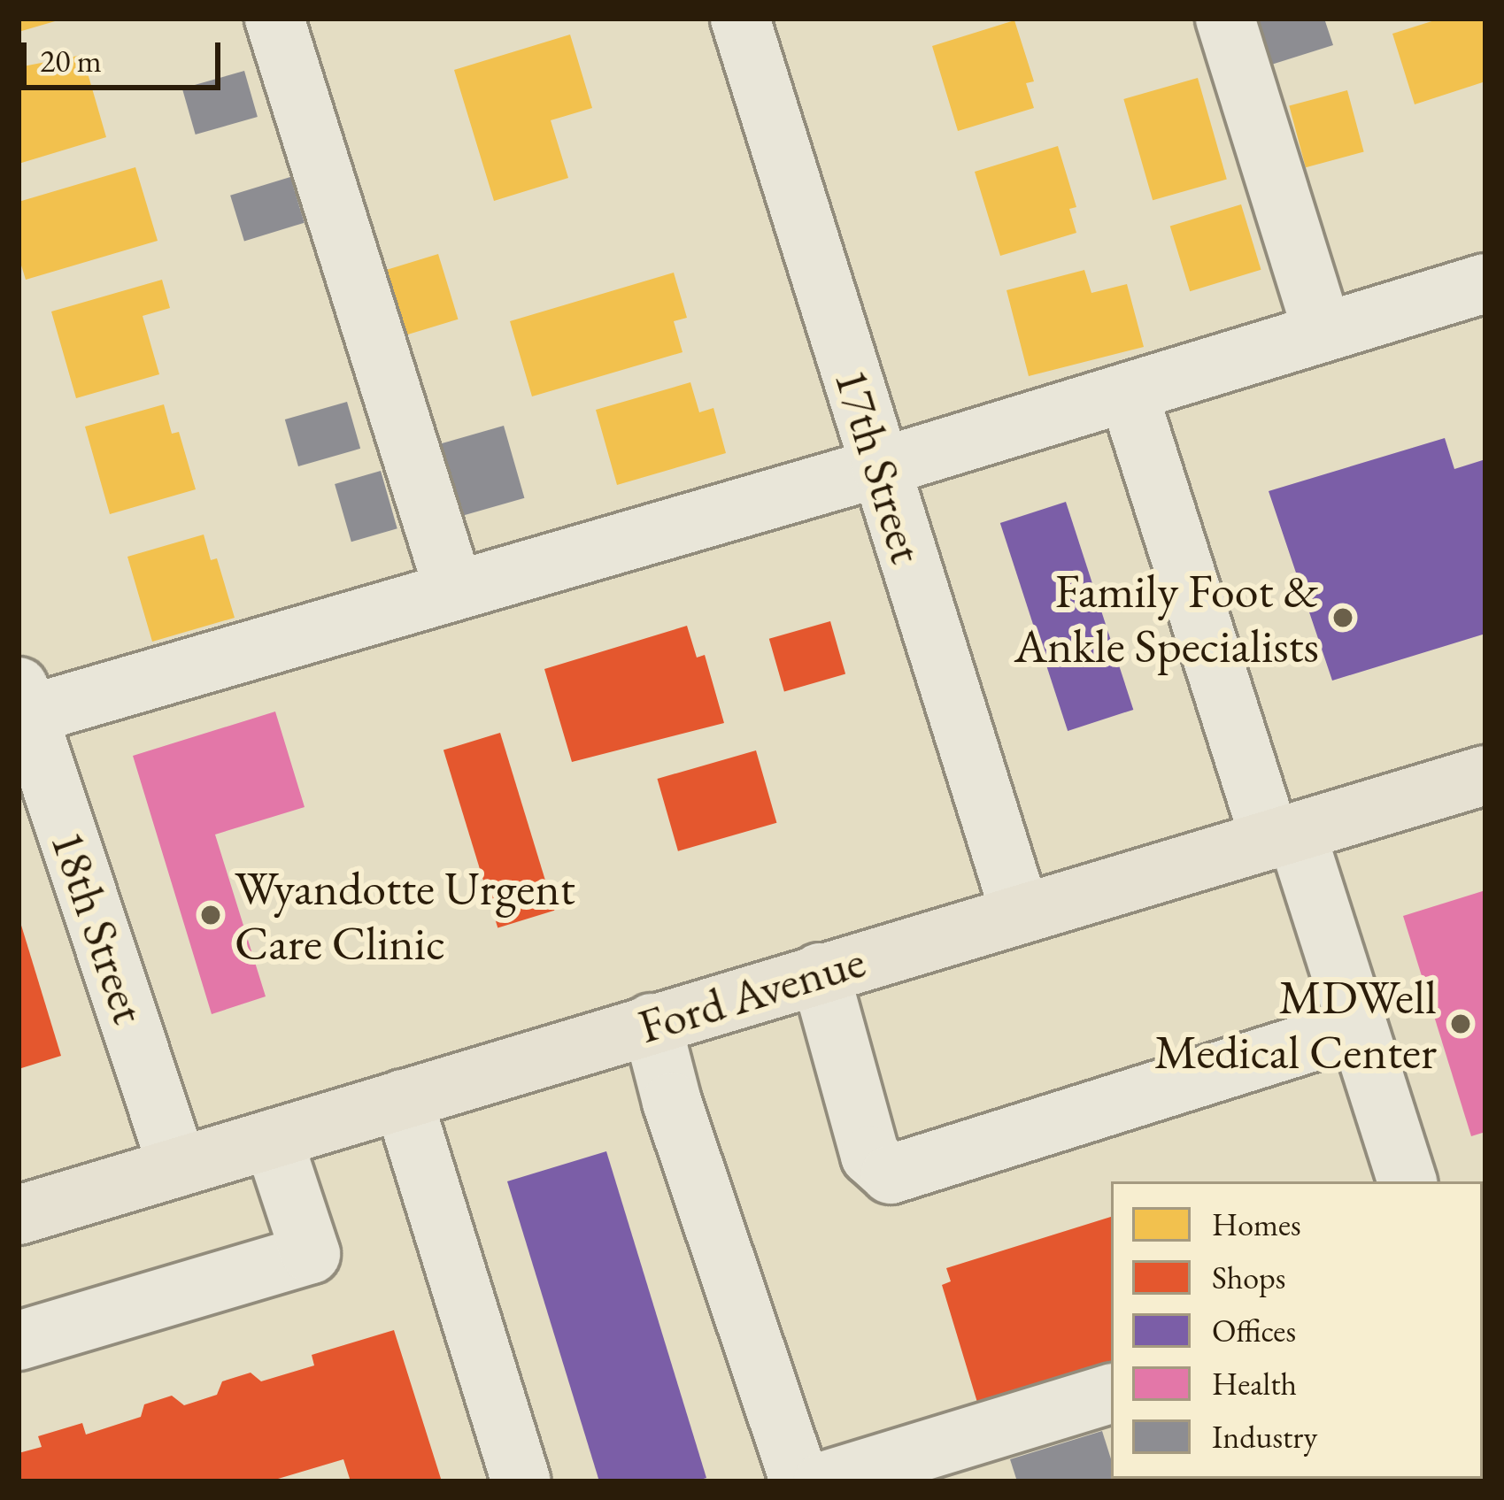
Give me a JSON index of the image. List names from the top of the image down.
{
  "streets": {
    "main road": ["Ford Avenue"],
    "street": ["17th Street", "18th Street"]
  },
  "crossings": [
    ["17th Street", "Ford Avenue"],
    ["18th Street", "Ford Avenue"]
  ],
  "places": ["Family Foot & Ankle Specialists", "Wyandotte Urgent Care Clinic", "MDWell Medical Center"],
  "legend": [
    "Homes",
    "Shops",
    "Offices",
    "Health",
    "Industry"
  ],
  "scale_bar": "20 m"
}
